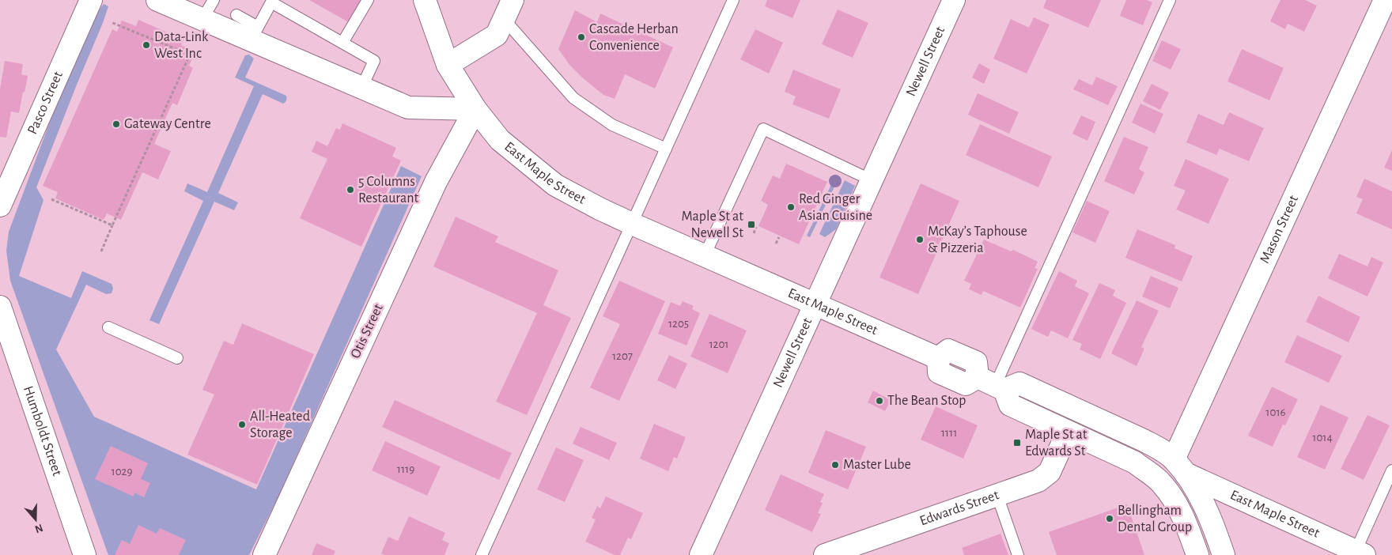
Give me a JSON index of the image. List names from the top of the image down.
{
  "streets": {
    "street": [
      "Newell Street",
      "Pasco Street",
      "East Maple Street",
      "Mason Street",
      "Otis Street",
      "Humboldt Street",
      "Edwards Street"
    ]
  },
  "crossings": [
    ["Newell Street", "East Maple Street"],
    ["East Maple Street", "Mason Street"],
    ["East Maple Street", "Otis Street"]
  ],
  "places": {
    "other": [
      "Cascade Herban Convenience",
      "Data-Link West Inc",
      "Gateway Centre",
      "5 Columns Restaurant",
      "Red Ginger Asian Cuisine",
      "McKay’s Taphouse & Pizzeria",
      "The Bean Stop",
      "All-Heated Storage",
      "Master Lube",
      "Bellingham Dental Group"
    ],
    "transit": ["Maple St at Newell St", "Maple St at Edwards St"]
  },
  "house_numbers": [
    "1205",
    "1201",
    "1207",
    "1016",
    "1111",
    "1014",
    "1119",
    "1029"
  ],
  "north": "bottom"
}
